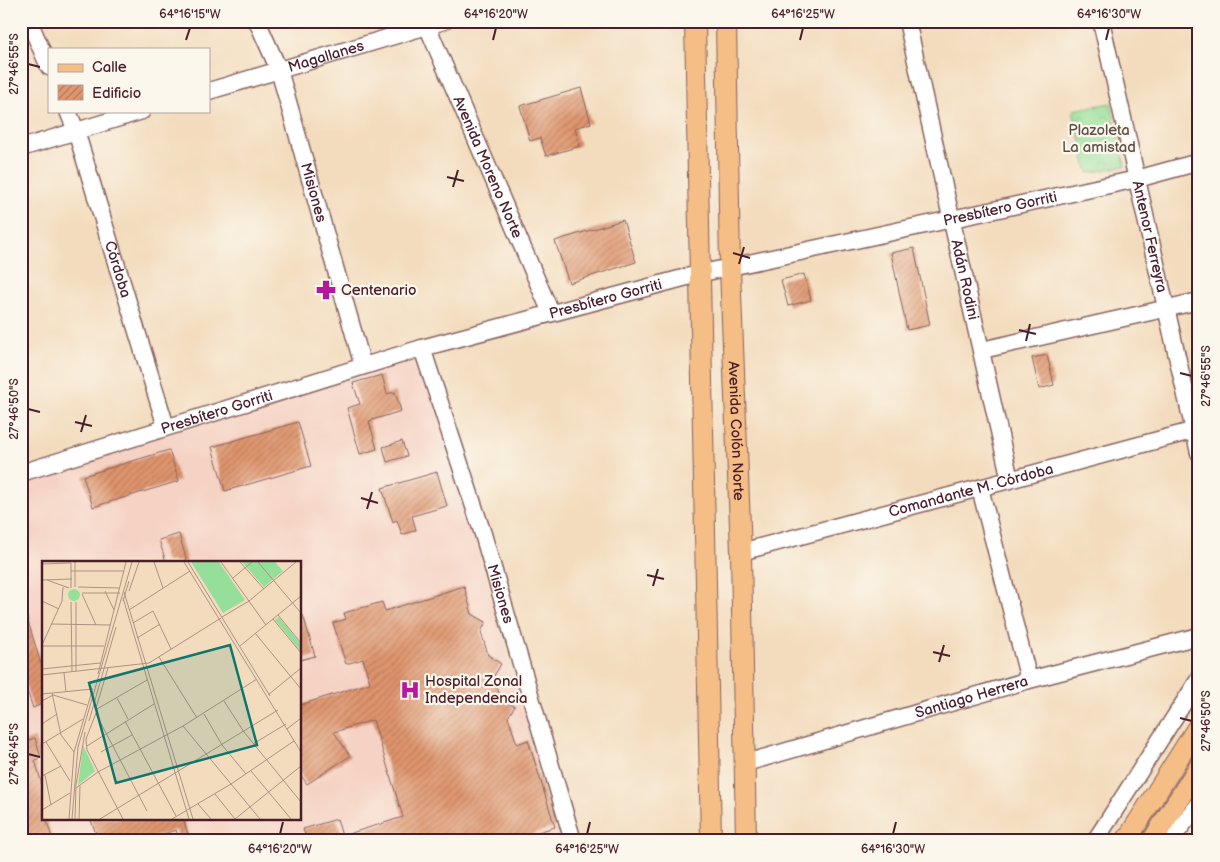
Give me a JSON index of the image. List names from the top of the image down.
{
  "streets": {
    "main road": ["Avenida Colón Norte"],
    "street": [
      "Magallanes",
      "Avenida Moreno Norte",
      "Misiones",
      "Presbítero Gorriti",
      "Antenor Ferreyra",
      "Córdoba",
      "Adán Rodini",
      "Comandante M. Córdoba",
      "Santiago Herrera"
    ]
  },
  "crossings": [
    ["Magallanes", "Avenida Moreno Norte"],
    ["Magallanes", "Misiones"],
    ["Avenida Moreno Norte", "Presbítero Gorriti"],
    ["Misiones", "Presbítero Gorriti"],
    ["Presbítero Gorriti", "Antenor Ferreyra"],
    ["Presbítero Gorriti", "Córdoba"],
    ["Presbítero Gorriti", "Adán Rodini"],
    ["Presbítero Gorriti", "Avenida Colón Norte"],
    ["Antenor Ferreyra", "Comandante M. Córdoba"],
    ["Adán Rodini", "Comandante M. Córdoba"],
    ["Avenida Colón Norte", "Comandante M. Córdoba"],
    ["Avenida Colón Norte", "Santiago Herrera"]
  ],
  "parks": ["Plazoleta La amistad"],
  "places": {
    "pharmacy": ["Centenario"],
    "hospital": ["Hospital Zonal Independencia"]
  },
  "legend": ["Calle", "Edificio"],
  "coordinates": [
    "64°16'15\"W",
    "64°16'20\"W",
    "64°16'25\"W",
    "64°16'30\"W",
    "27°46'55\"S",
    "27°46'50\"S",
    "27°46'45\"S"
  ]
}
